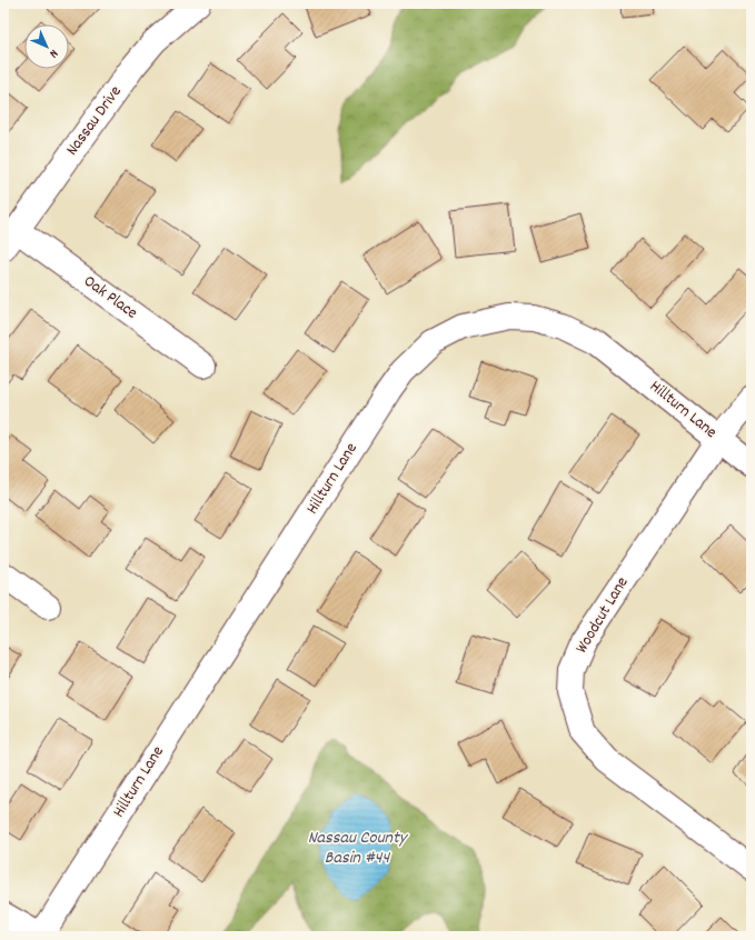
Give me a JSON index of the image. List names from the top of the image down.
{
  "streets": {
    "street": [
      "Nassau Drive",
      "Oak Place",
      "Hillturn Lane",
      "Woodcut Lane"
    ]
  },
  "crossings": [
    ["Nassau Drive", "Oak Place"],
    ["Hillturn Lane", "Woodcut Lane"]
  ],
  "water": ["Nassau County Basin #44"],
  "north": "bottom right"
}
